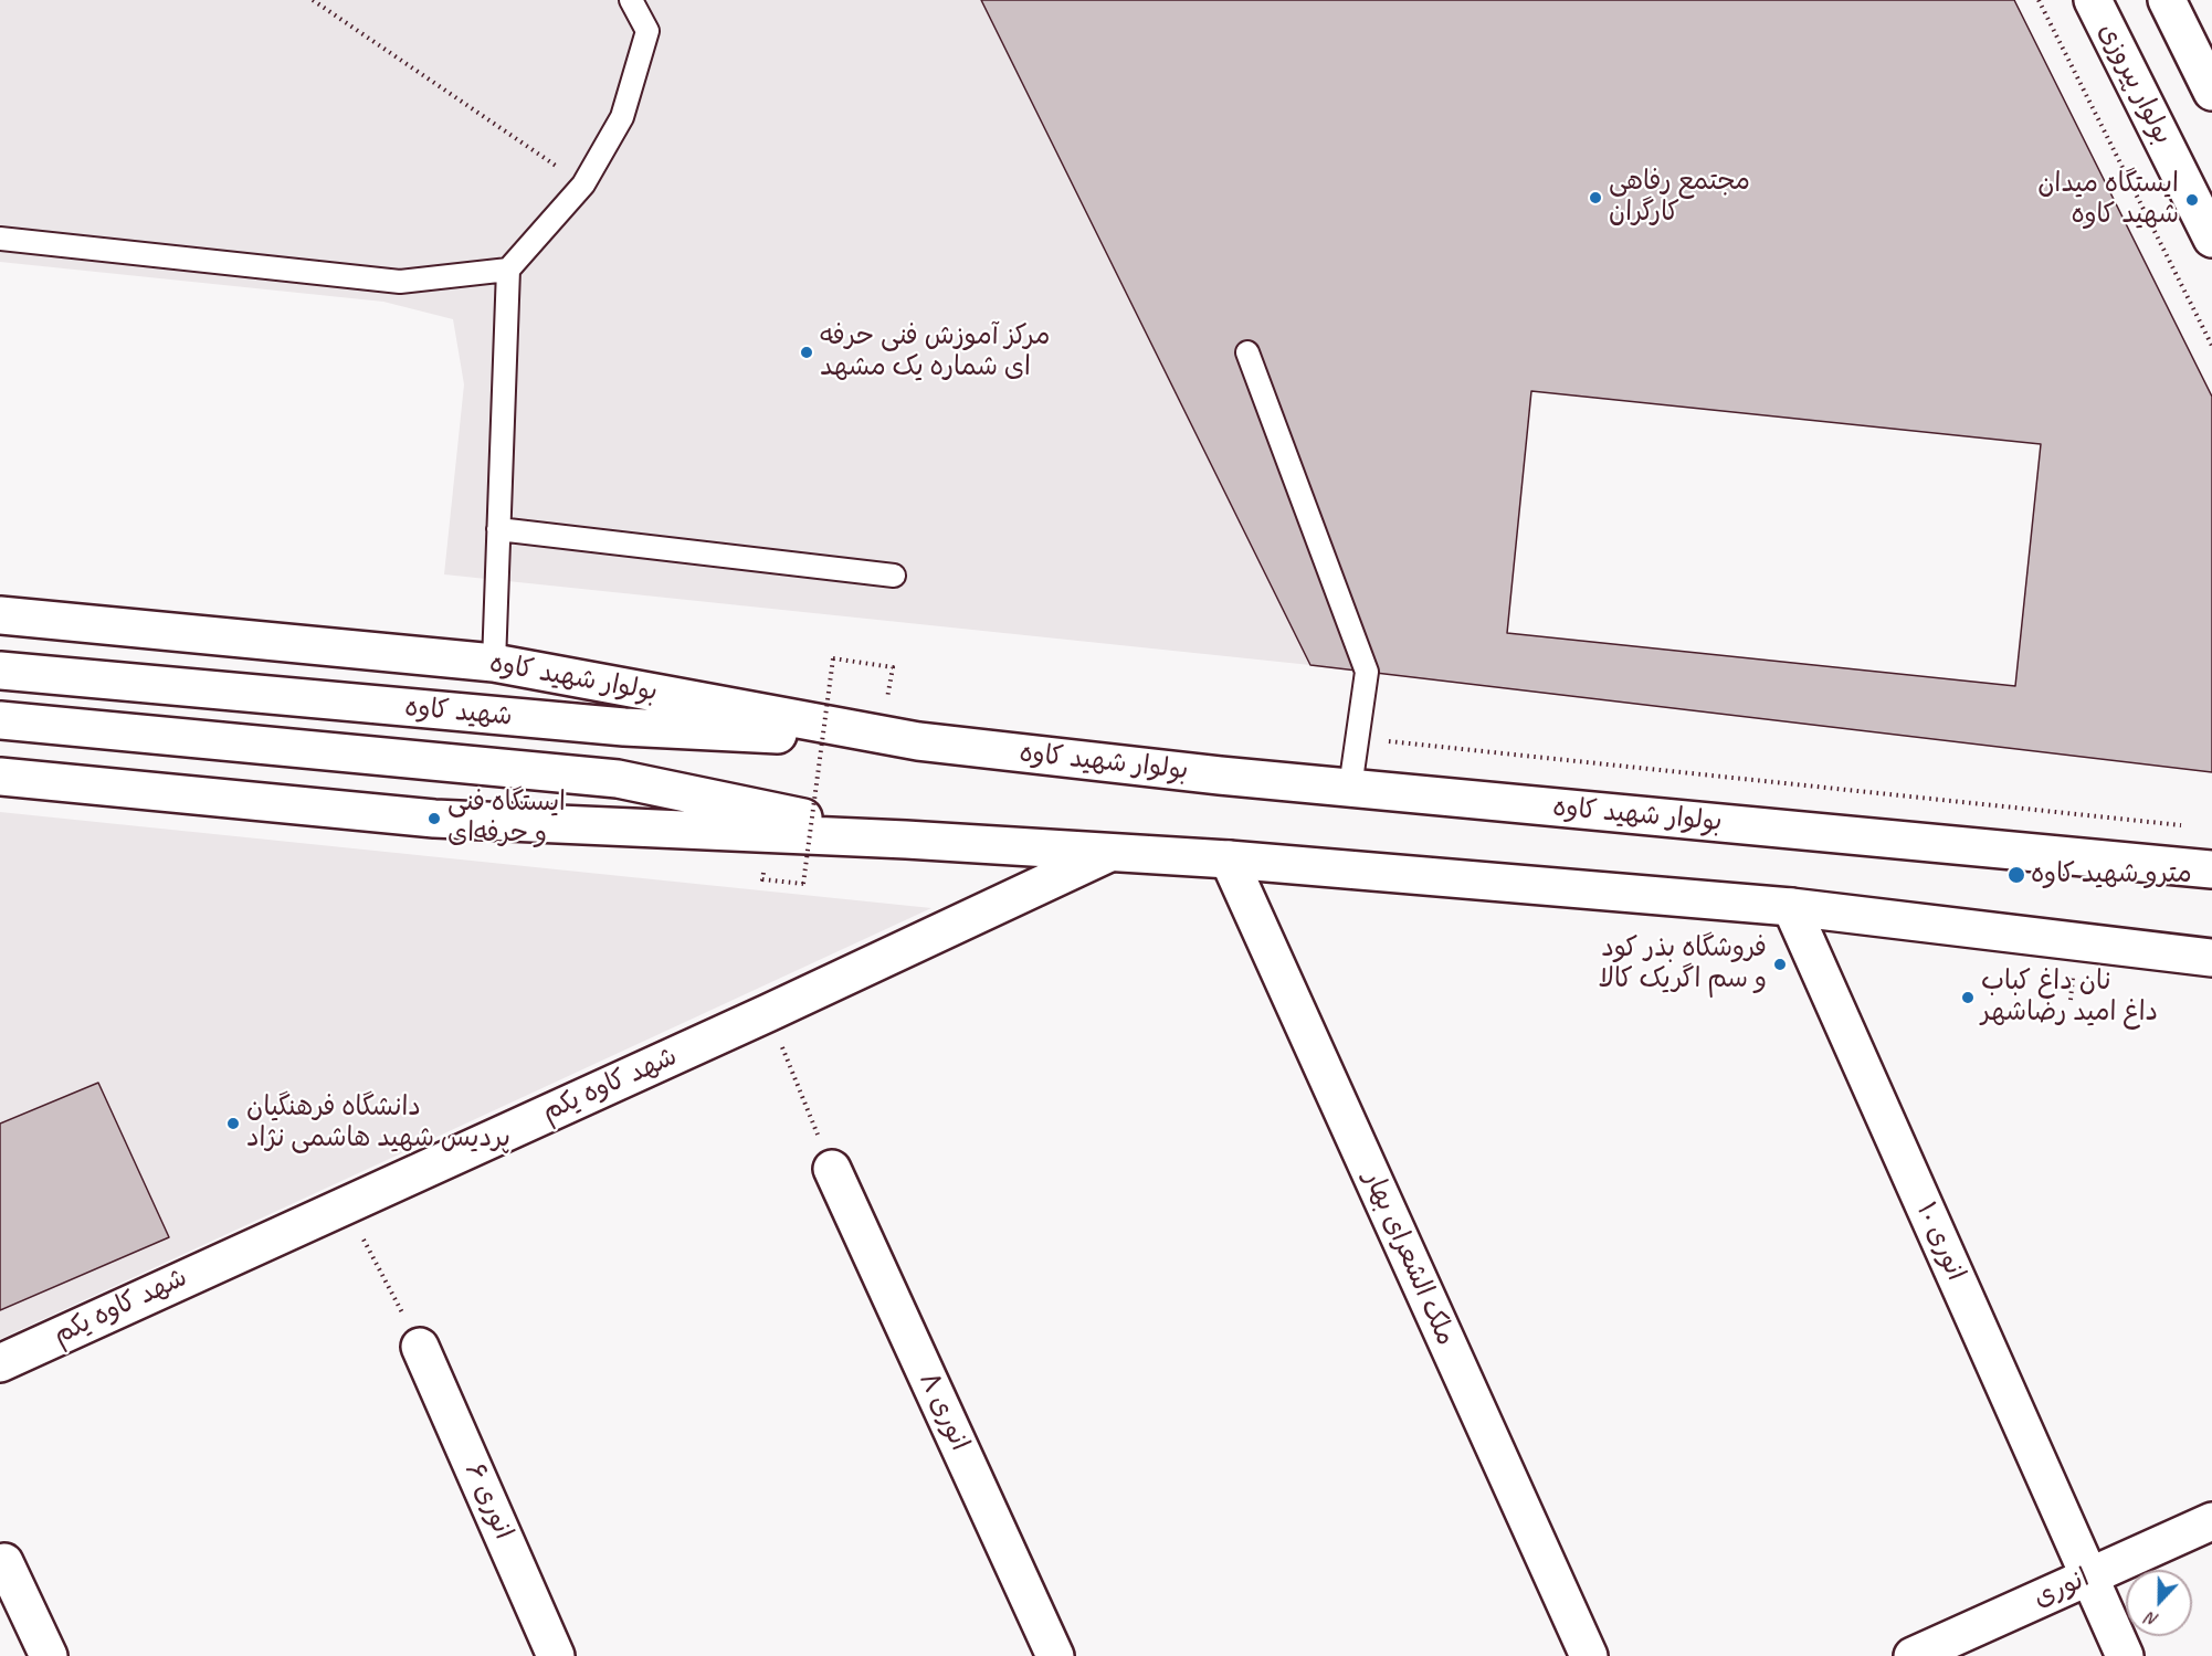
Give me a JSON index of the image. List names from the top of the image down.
{
  "streets": {
    "main road": [
      "بولوار پیروزی",
      "بولوار شهید کاوه",
      "شهید کاوه",
      "شهد کاوه یکم",
      "انوری ۱۰",
      "ملک الشعرای بهار",
      "انوری ۸",
      "انوری ۶",
      "انوری"
    ]
  },
  "crossings": [
    ["بولوار شهید کاوه", "شهید کاوه"],
    ["انوری ۱۰", "انوری"]
  ],
  "places": [
    "مجتمع رفاهی کارگران",
    "ایستگاه میدان شهید کاوه",
    "مرکز آموزش فنی حرفه ای شماره یک مشهد",
    "ایستگاه فنی و حرفه‌ای",
    "مترو شهید کاوه",
    "فروشگاه بذر کود و سم اگریک کالا",
    "نان داغ کباب داغ امید رضاشهر",
    "دانشگاه فرهنگیان پردیس شهید هاشمی نژاد"
  ],
  "north": "bottom"
}
